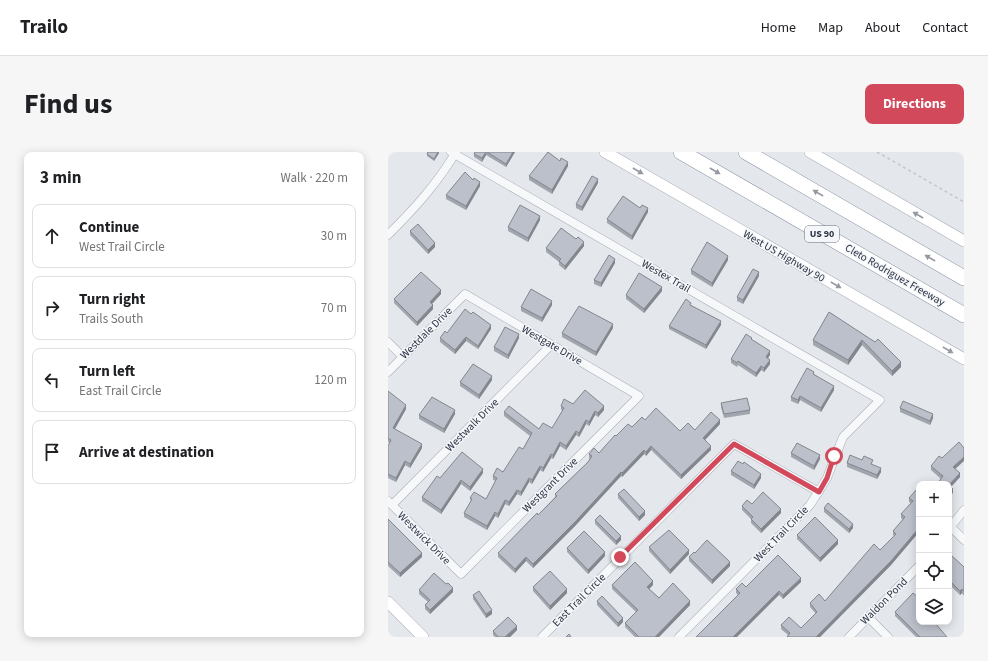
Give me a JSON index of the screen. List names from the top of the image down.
{
  "streets": {
    "highway": ["US 90", "Cleto Rodriguez Freeway"],
    "main road": ["West US Highway 90"],
    "street": [
      "Westex Trail",
      "Westdale Drive",
      "Westgate Drive",
      "Westwalk Drive",
      "Westgrant Drive",
      "West Trail Circle",
      "Westwick Drive",
      "East Trail Circle",
      "Waldon Pond"
    ]
  },
  "crossings": [
    ["Westex Trail", "West Trail Circle"],
    ["Westdale Drive", "Westgate Drive"],
    ["Westgate Drive", "Westwalk Drive"],
    ["Westgate Drive", "Westgrant Drive"],
    ["Westwalk Drive", "Westwick Drive"],
    ["Westgrant Drive", "Westwick Drive"],
    ["West Trail Circle", "East Trail Circle"]
  ],
  "one_way": ["West US Highway 90"],
  "page": {
    "header": "Trailo",
    "nav": [
      "Home",
      "Map",
      "About",
      "Contact"
    ],
    "title": "Find us",
    "buttons": "Directions",
    "heading": ["3 min", "Walk · 220 m"],
    "list": [
      ["Continue", "West Trail Circle", "30 m"],
      ["Turn right", "Trails South", "70 m"],
      ["Turn left", "East Trail Circle", "120 m"],
      "Arrive at destination"
    ],
    "map_buttons": ["+", "−"]
  }
}
